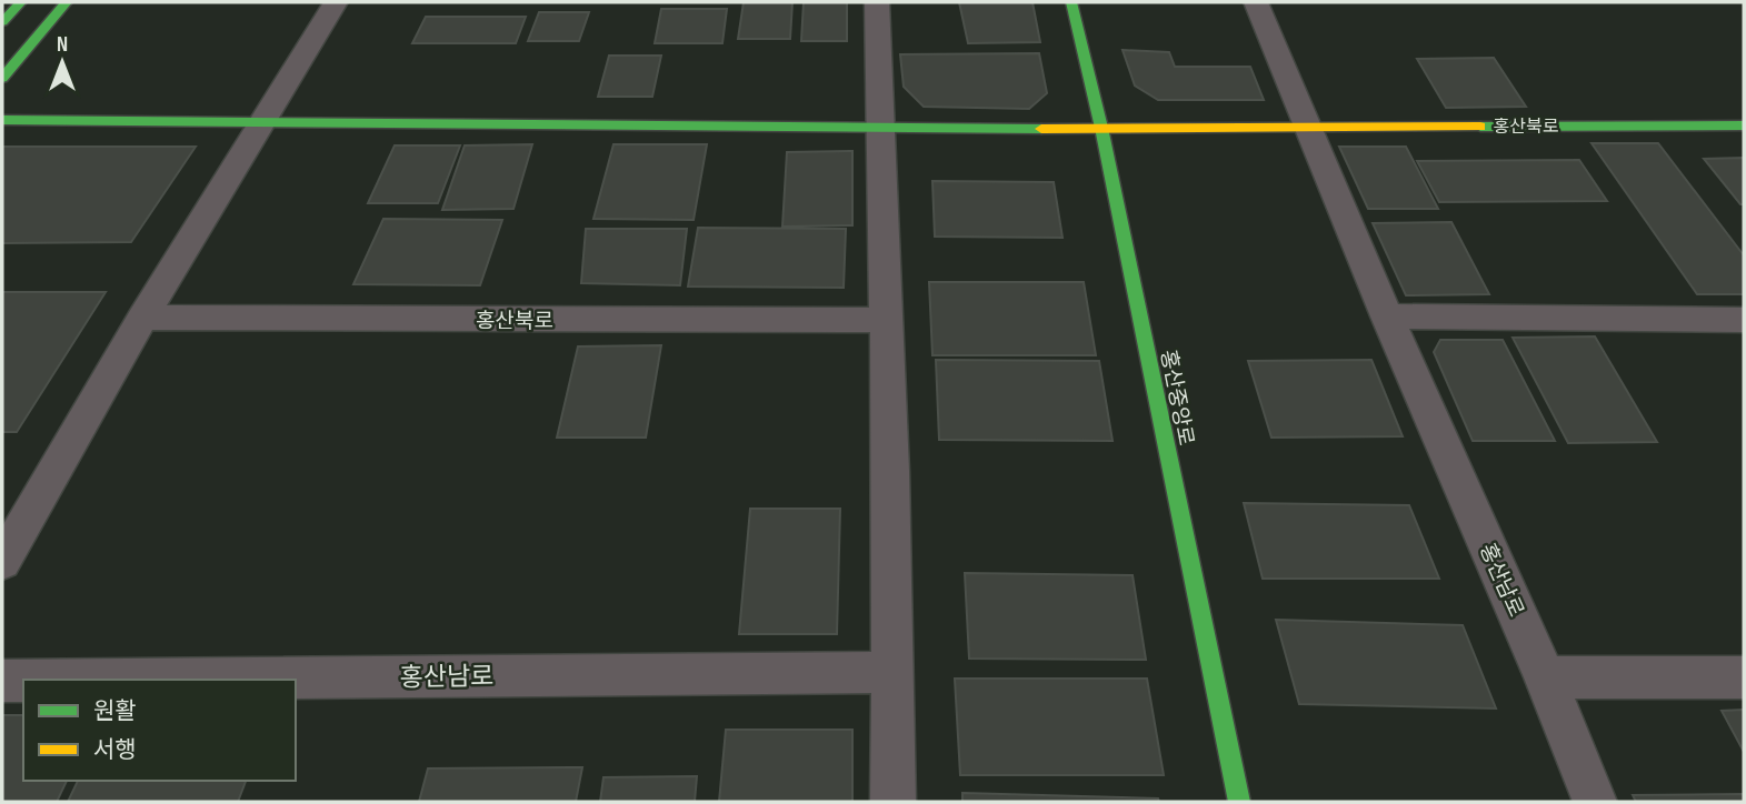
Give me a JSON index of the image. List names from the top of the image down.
{
  "streets": {
    "street": ["홍산북로", "홍산중앙로", "홍산남로"]
  },
  "crossings": [
    ["홍산북로", "홍산중앙로"]
  ],
  "legend": ["원활", "서행"],
  "north": "top"
}
